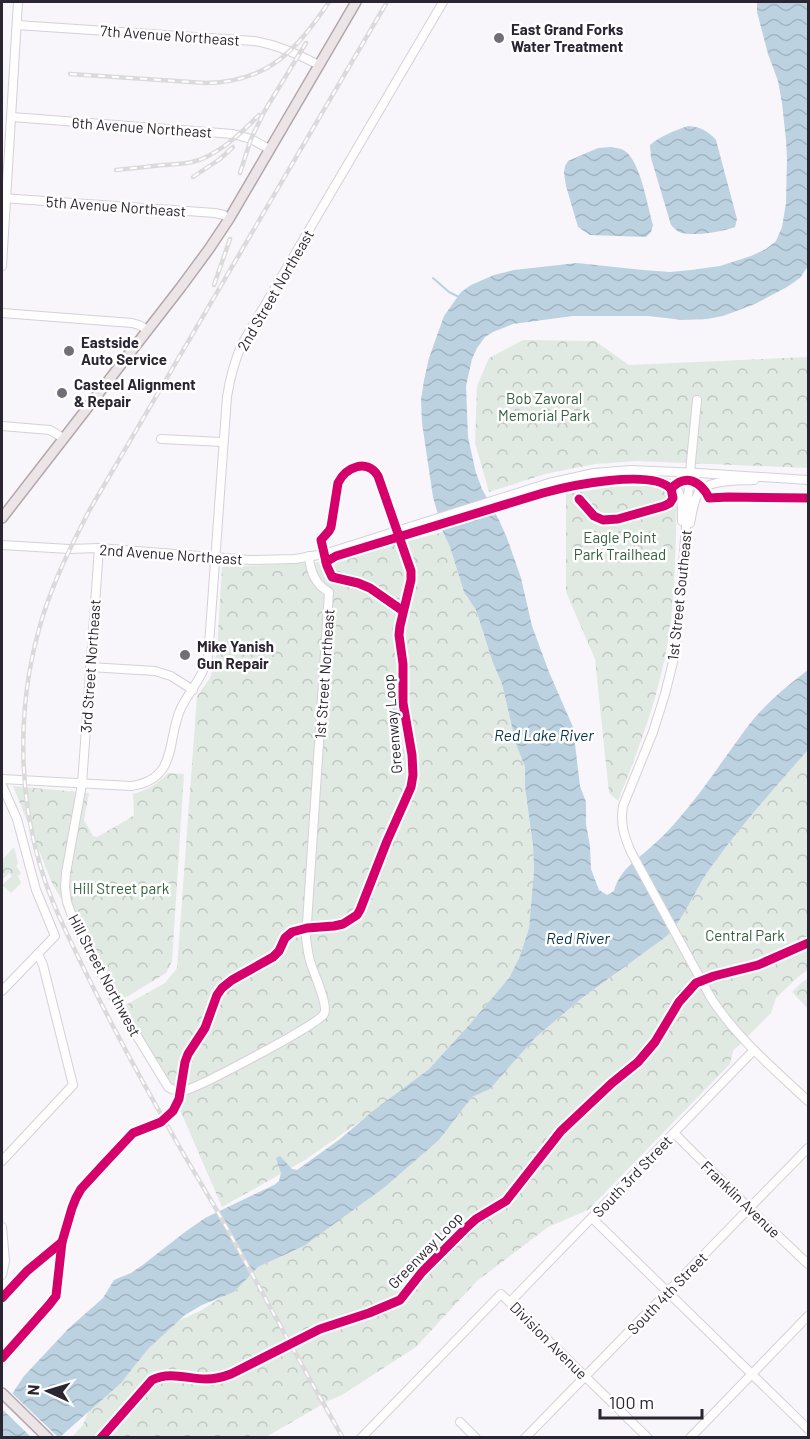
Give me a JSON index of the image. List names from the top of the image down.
{
  "streets": {
    "street": [
      "7th Avenue Northeast",
      "6th Avenue Northeast",
      "5th Avenue Northeast",
      "2nd Street Northeast",
      "2nd Avenue Northeast",
      "1st Street Southeast",
      "3rd Street Northeast",
      "1st Street Northeast",
      "Hill Street Northwest",
      "South 3rd Street",
      "Franklin Avenue",
      "South 4th Street",
      "Division Avenue"
    ],
    "cycle path": ["Greenway Loop"]
  },
  "crossings": [
    ["2nd Street Northeast", "2nd Avenue Northeast"],
    ["2nd Street Northeast", "3rd Street Northeast"],
    ["2nd Street Northeast", "Hill Street Northwest"],
    ["2nd Avenue Northeast", "3rd Street Northeast"],
    ["2nd Avenue Northeast", "1st Street Northeast"],
    ["1st Street Southeast", "South 3rd Street"],
    ["3rd Street Northeast", "Hill Street Northwest"],
    ["1st Street Northeast", "Hill Street Northwest"],
    ["South 3rd Street", "Franklin Avenue"],
    ["South 3rd Street", "Division Avenue"],
    ["Franklin Avenue", "South 4th Street"],
    ["South 4th Street", "Division Avenue"]
  ],
  "water": ["Red Lake River", "Red River"],
  "parks": [
    "Bob Zavoral Memorial Park",
    "Eagle Point Park Trailhead",
    "Hill Street park",
    "Central Park"
  ],
  "places": [
    "East Grand Forks Water Treatment",
    "Eastside Auto Service",
    "Casteel Alignment & Repair",
    "Mike Yanish Gun Repair"
  ],
  "scale_bar": "100 m",
  "north": "left"
}
